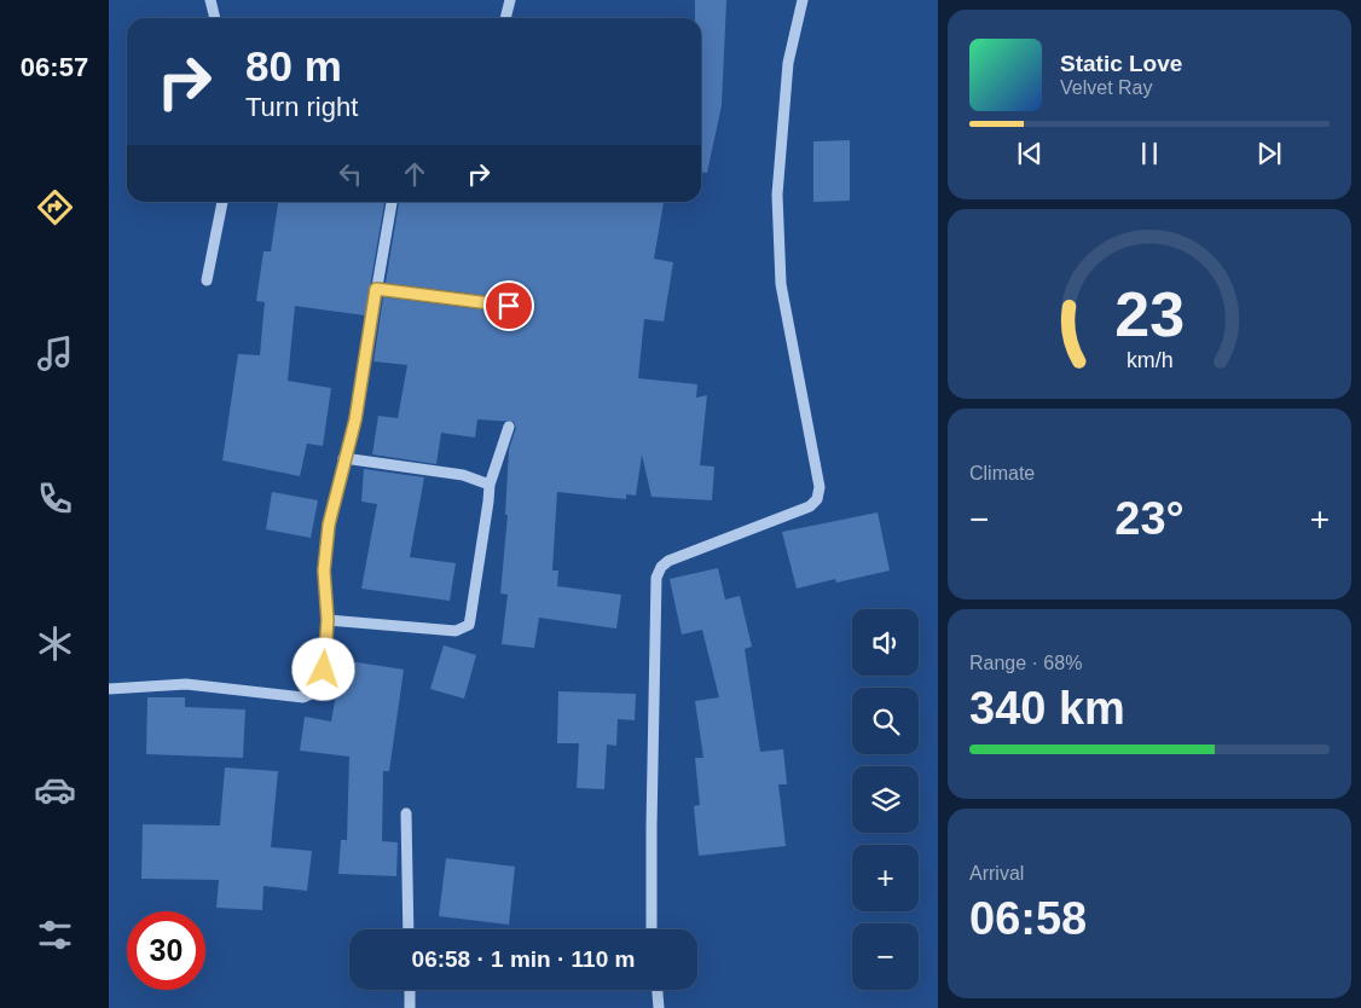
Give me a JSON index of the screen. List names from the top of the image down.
{
  "page": {
    "tabs": "06:57",
    "turn": ["80 m", "Turn right"],
    "song": ["Static Love", "Velvet Ray"],
    "tile": [
      "Climate",
      ["Range · 68%", "340 km"],
      ["Arrival", "06:58"]
    ],
    "heat": ["−", "23°", "+"],
    "map_buttons": ["+", "−"],
    "limit": "30",
    "trip": "06:58 · 1 min · 110 m",
    "gauge": ["23", "km/h"]
  }
}
